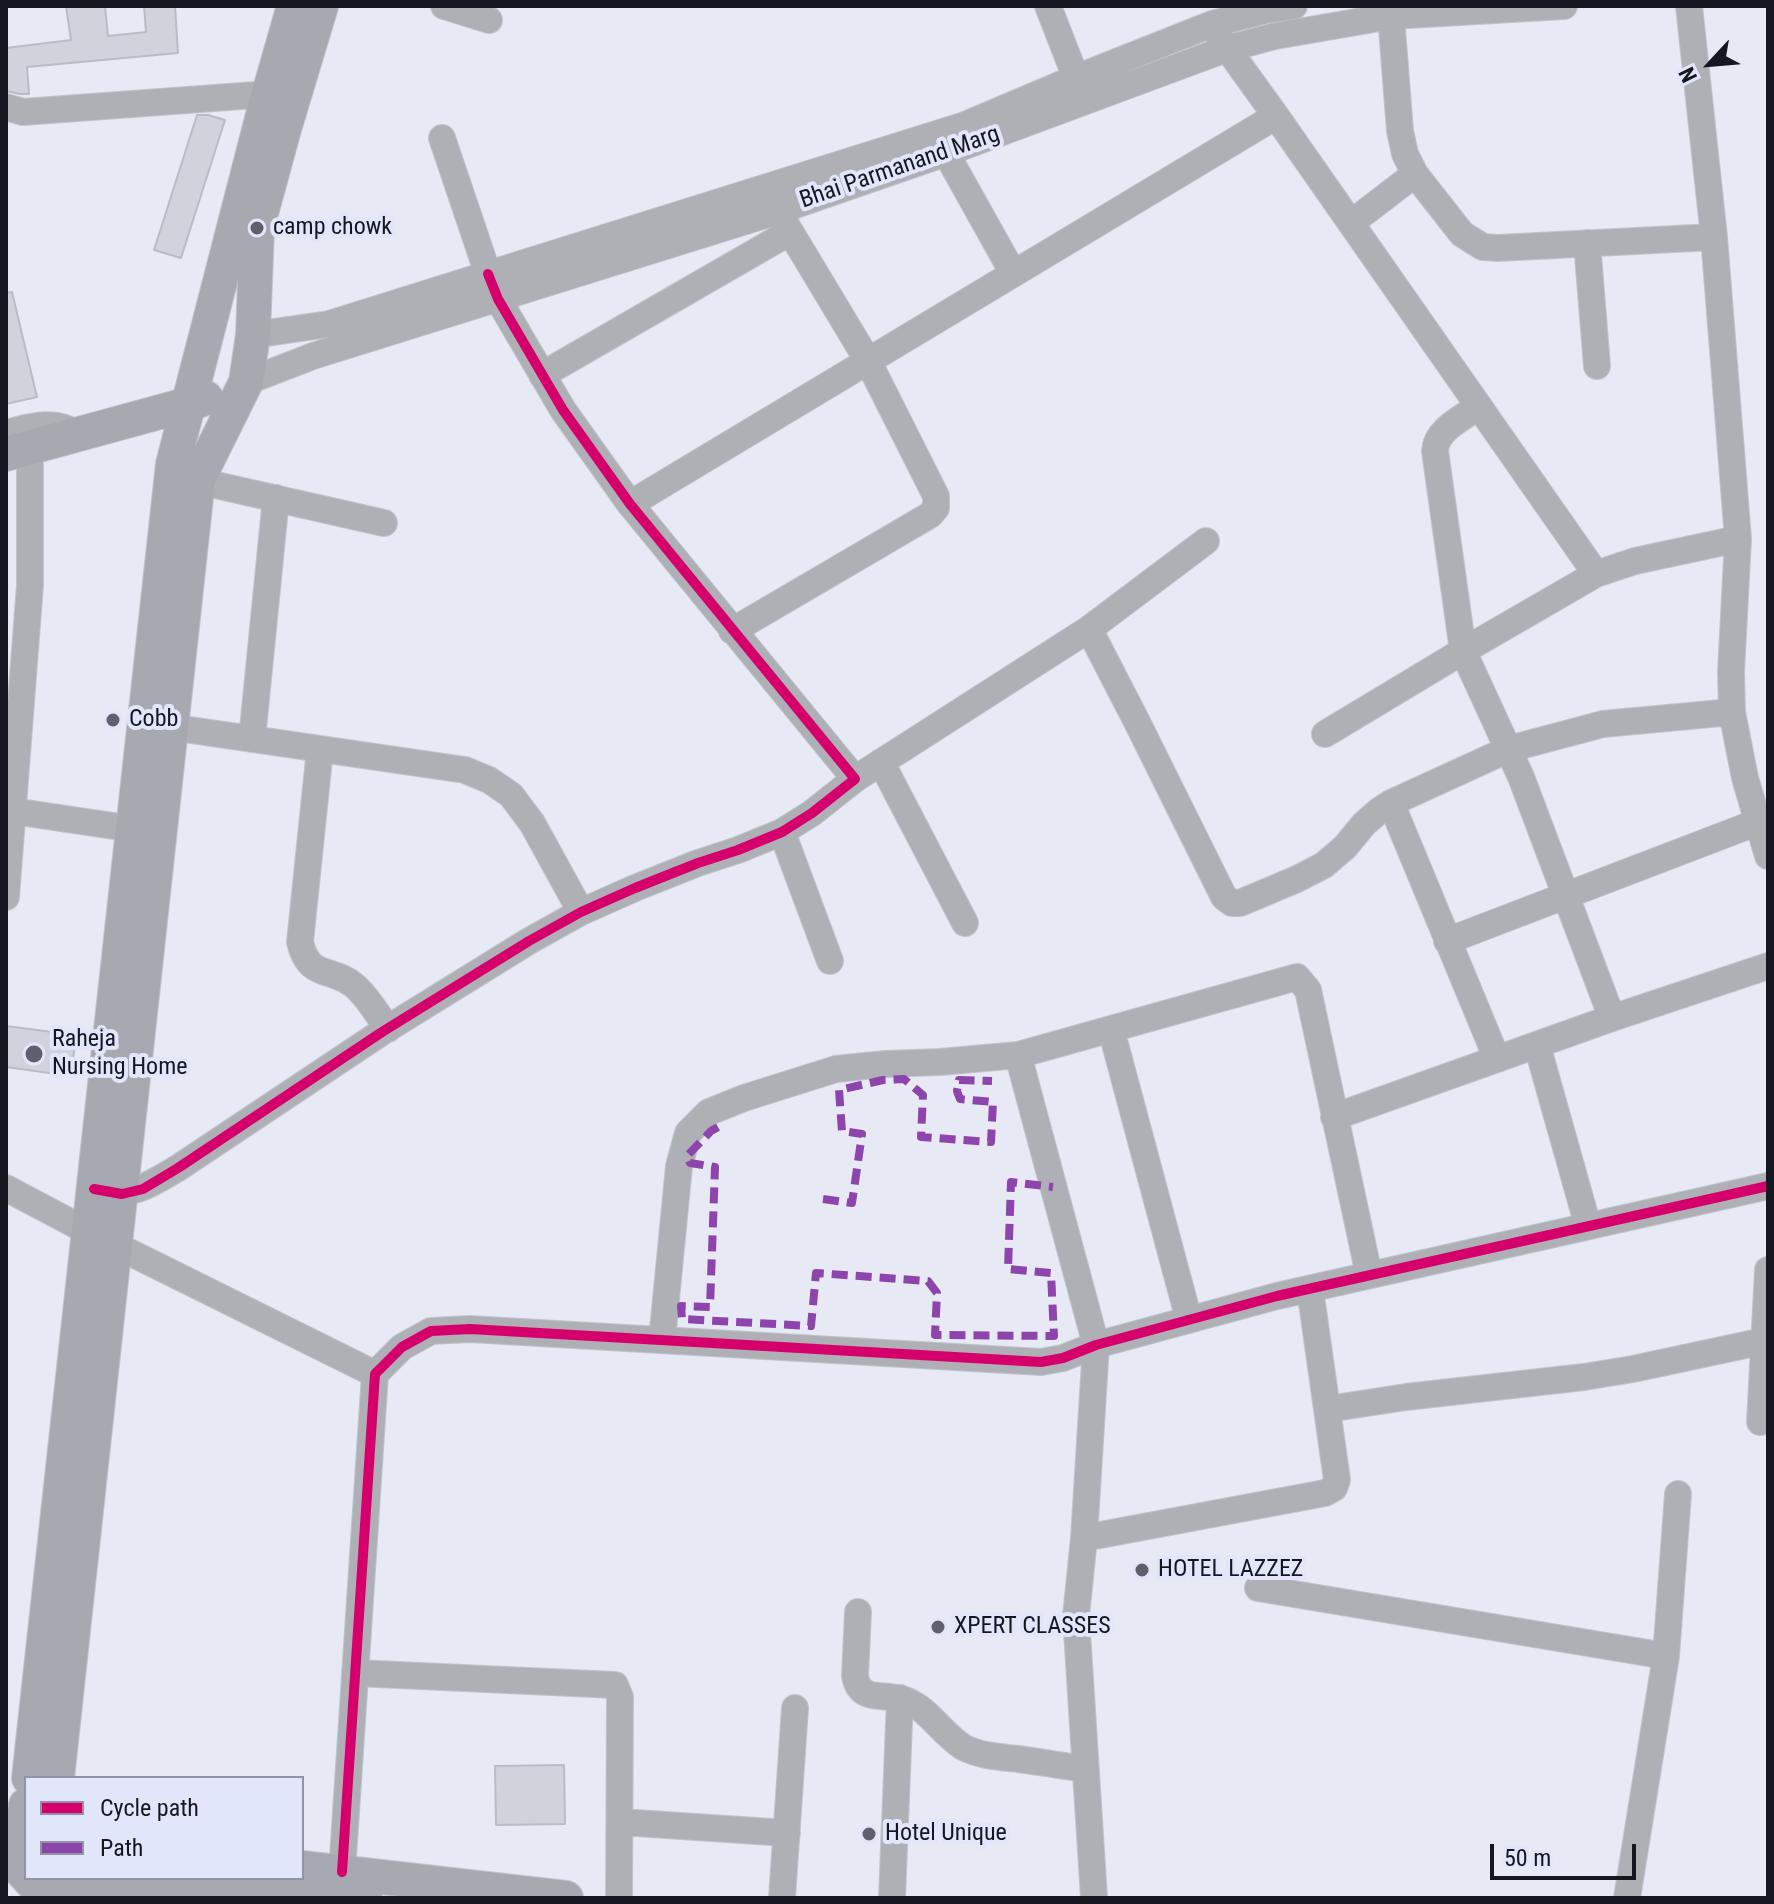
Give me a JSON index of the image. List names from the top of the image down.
{
  "streets": {
    "street": ["Bhai Parmanand Marg"]
  },
  "places": [
    "camp chowk",
    "Cobb",
    "Raheja Nursing Home",
    "HOTEL LAZZEZ",
    "XPERT CLASSES",
    "Hotel Unique"
  ],
  "legend": ["Cycle path", "Path"],
  "scale_bar": "50 m",
  "north": "bottom left"
}
